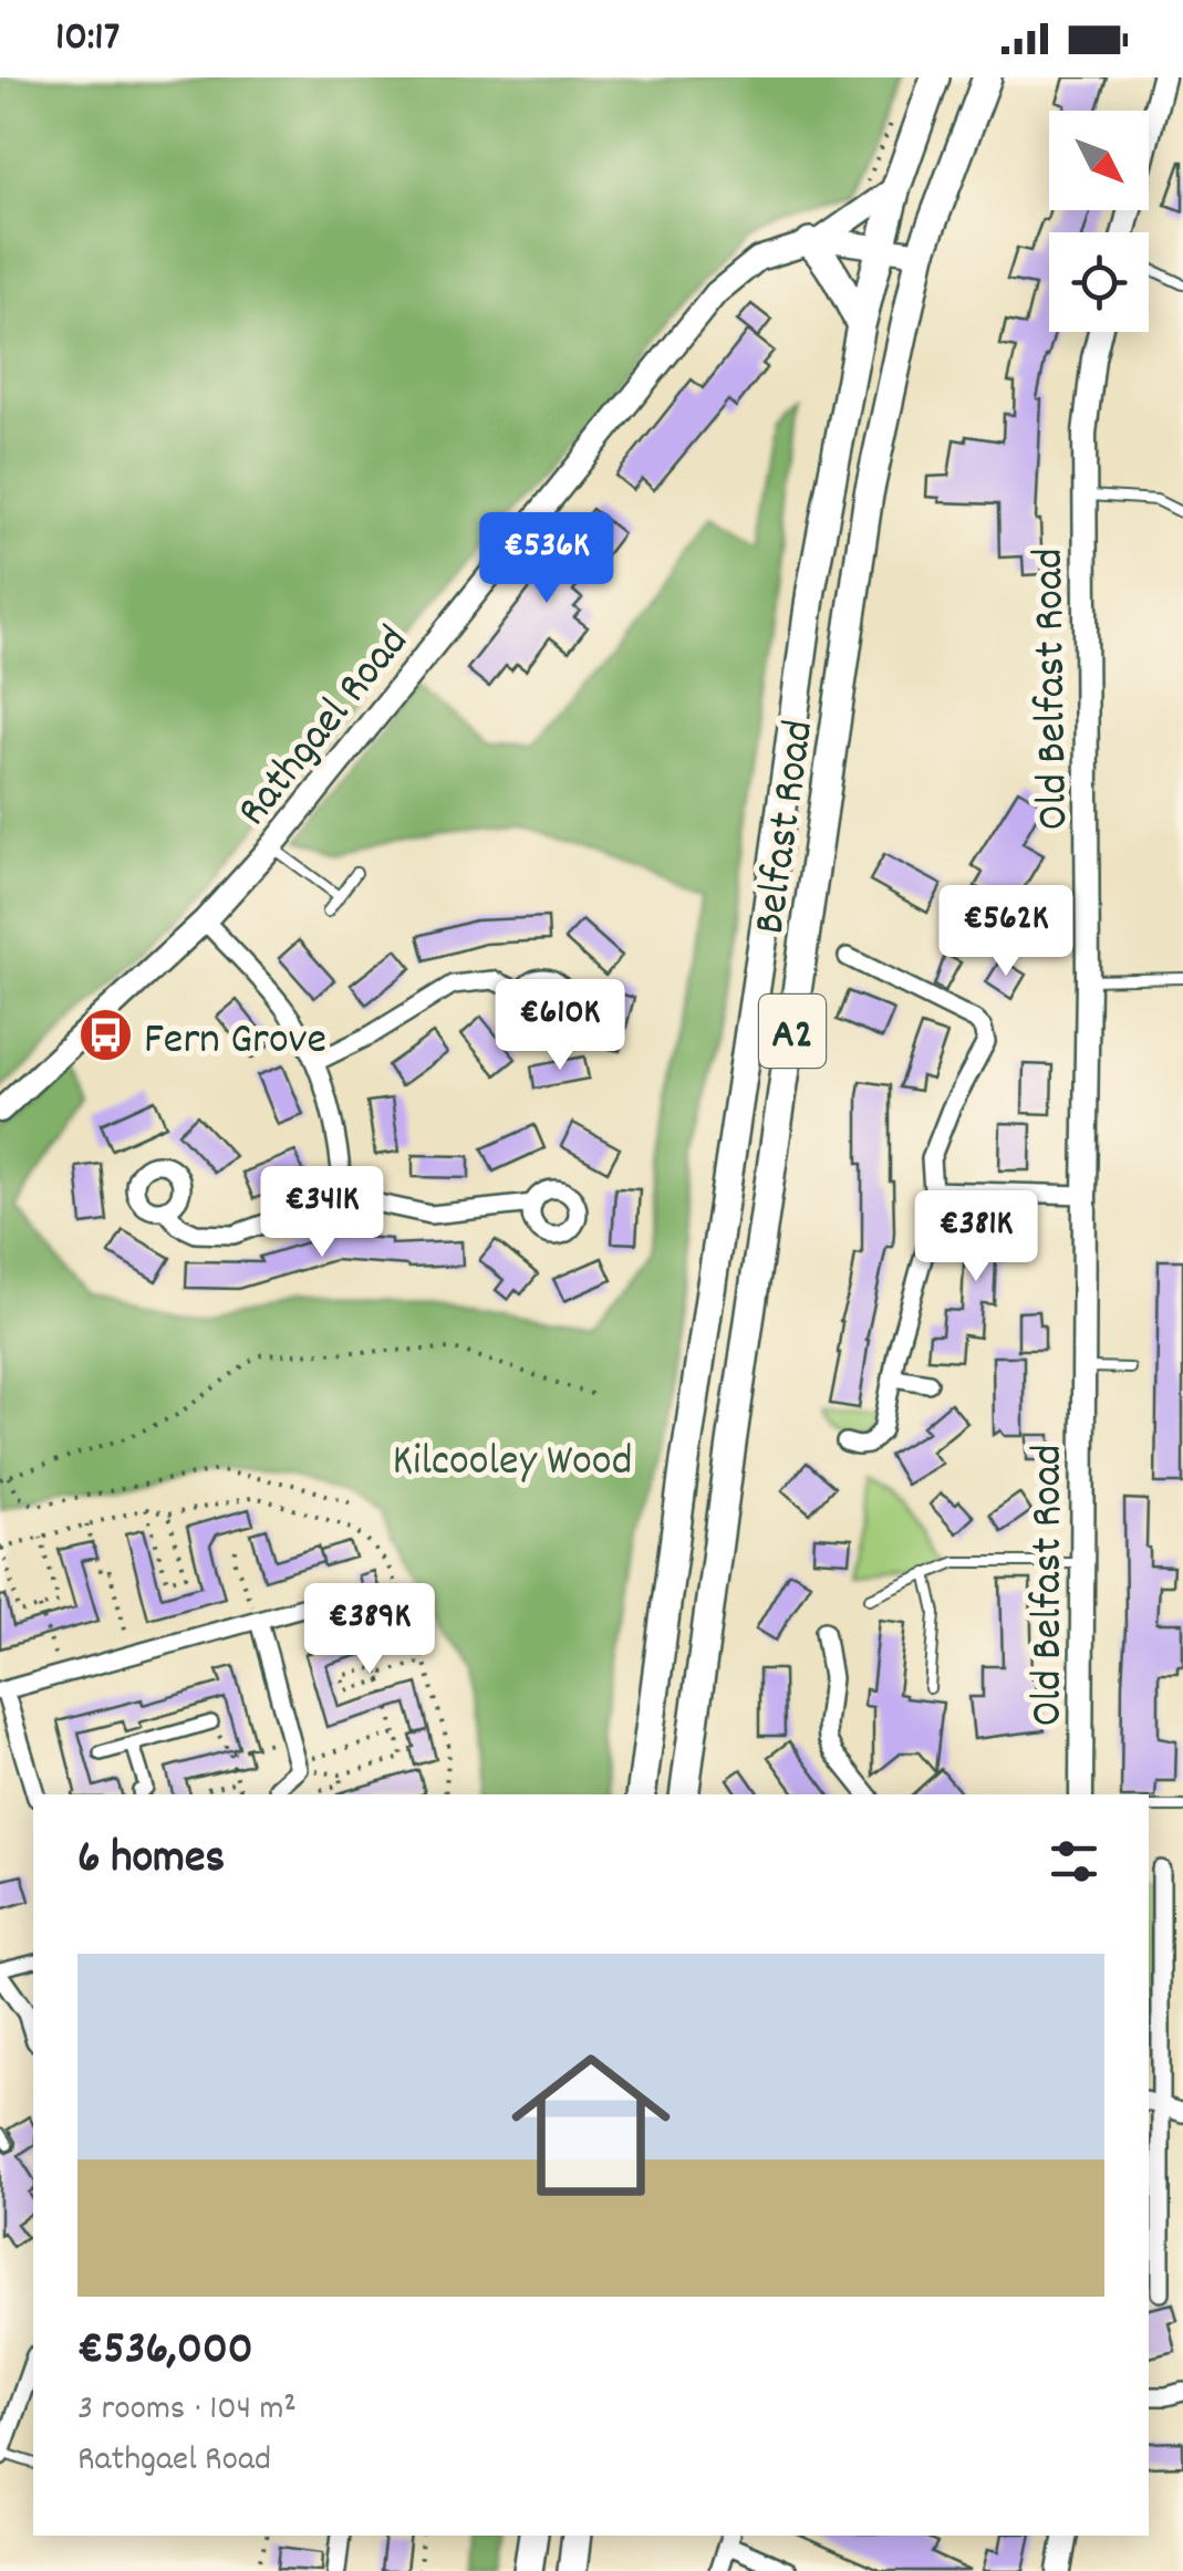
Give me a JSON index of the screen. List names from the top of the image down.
{
  "streets": {
    "highway": ["Belfast Road", "A2"],
    "street": ["Old Belfast Road", "Rathgael Road"]
  },
  "crossings": [
    ["Rathgael Road", "Belfast Road"]
  ],
  "parks": ["Kilcooley Wood"],
  "places": {
    "bus stop": ["Fern Grove"]
  },
  "north": "bottom right",
  "page": {
    "status": "10:17",
    "price": [
      "€536K",
      "€562K",
      "€610K",
      "€341K",
      "€381K",
      "€389K"
    ],
    "heading": "6 homes",
    "list": [
      {
        "name": "€536,000",
        "note": "3 rooms · 104 m² · Rathgael Road"
      }
    ]
  }
}
